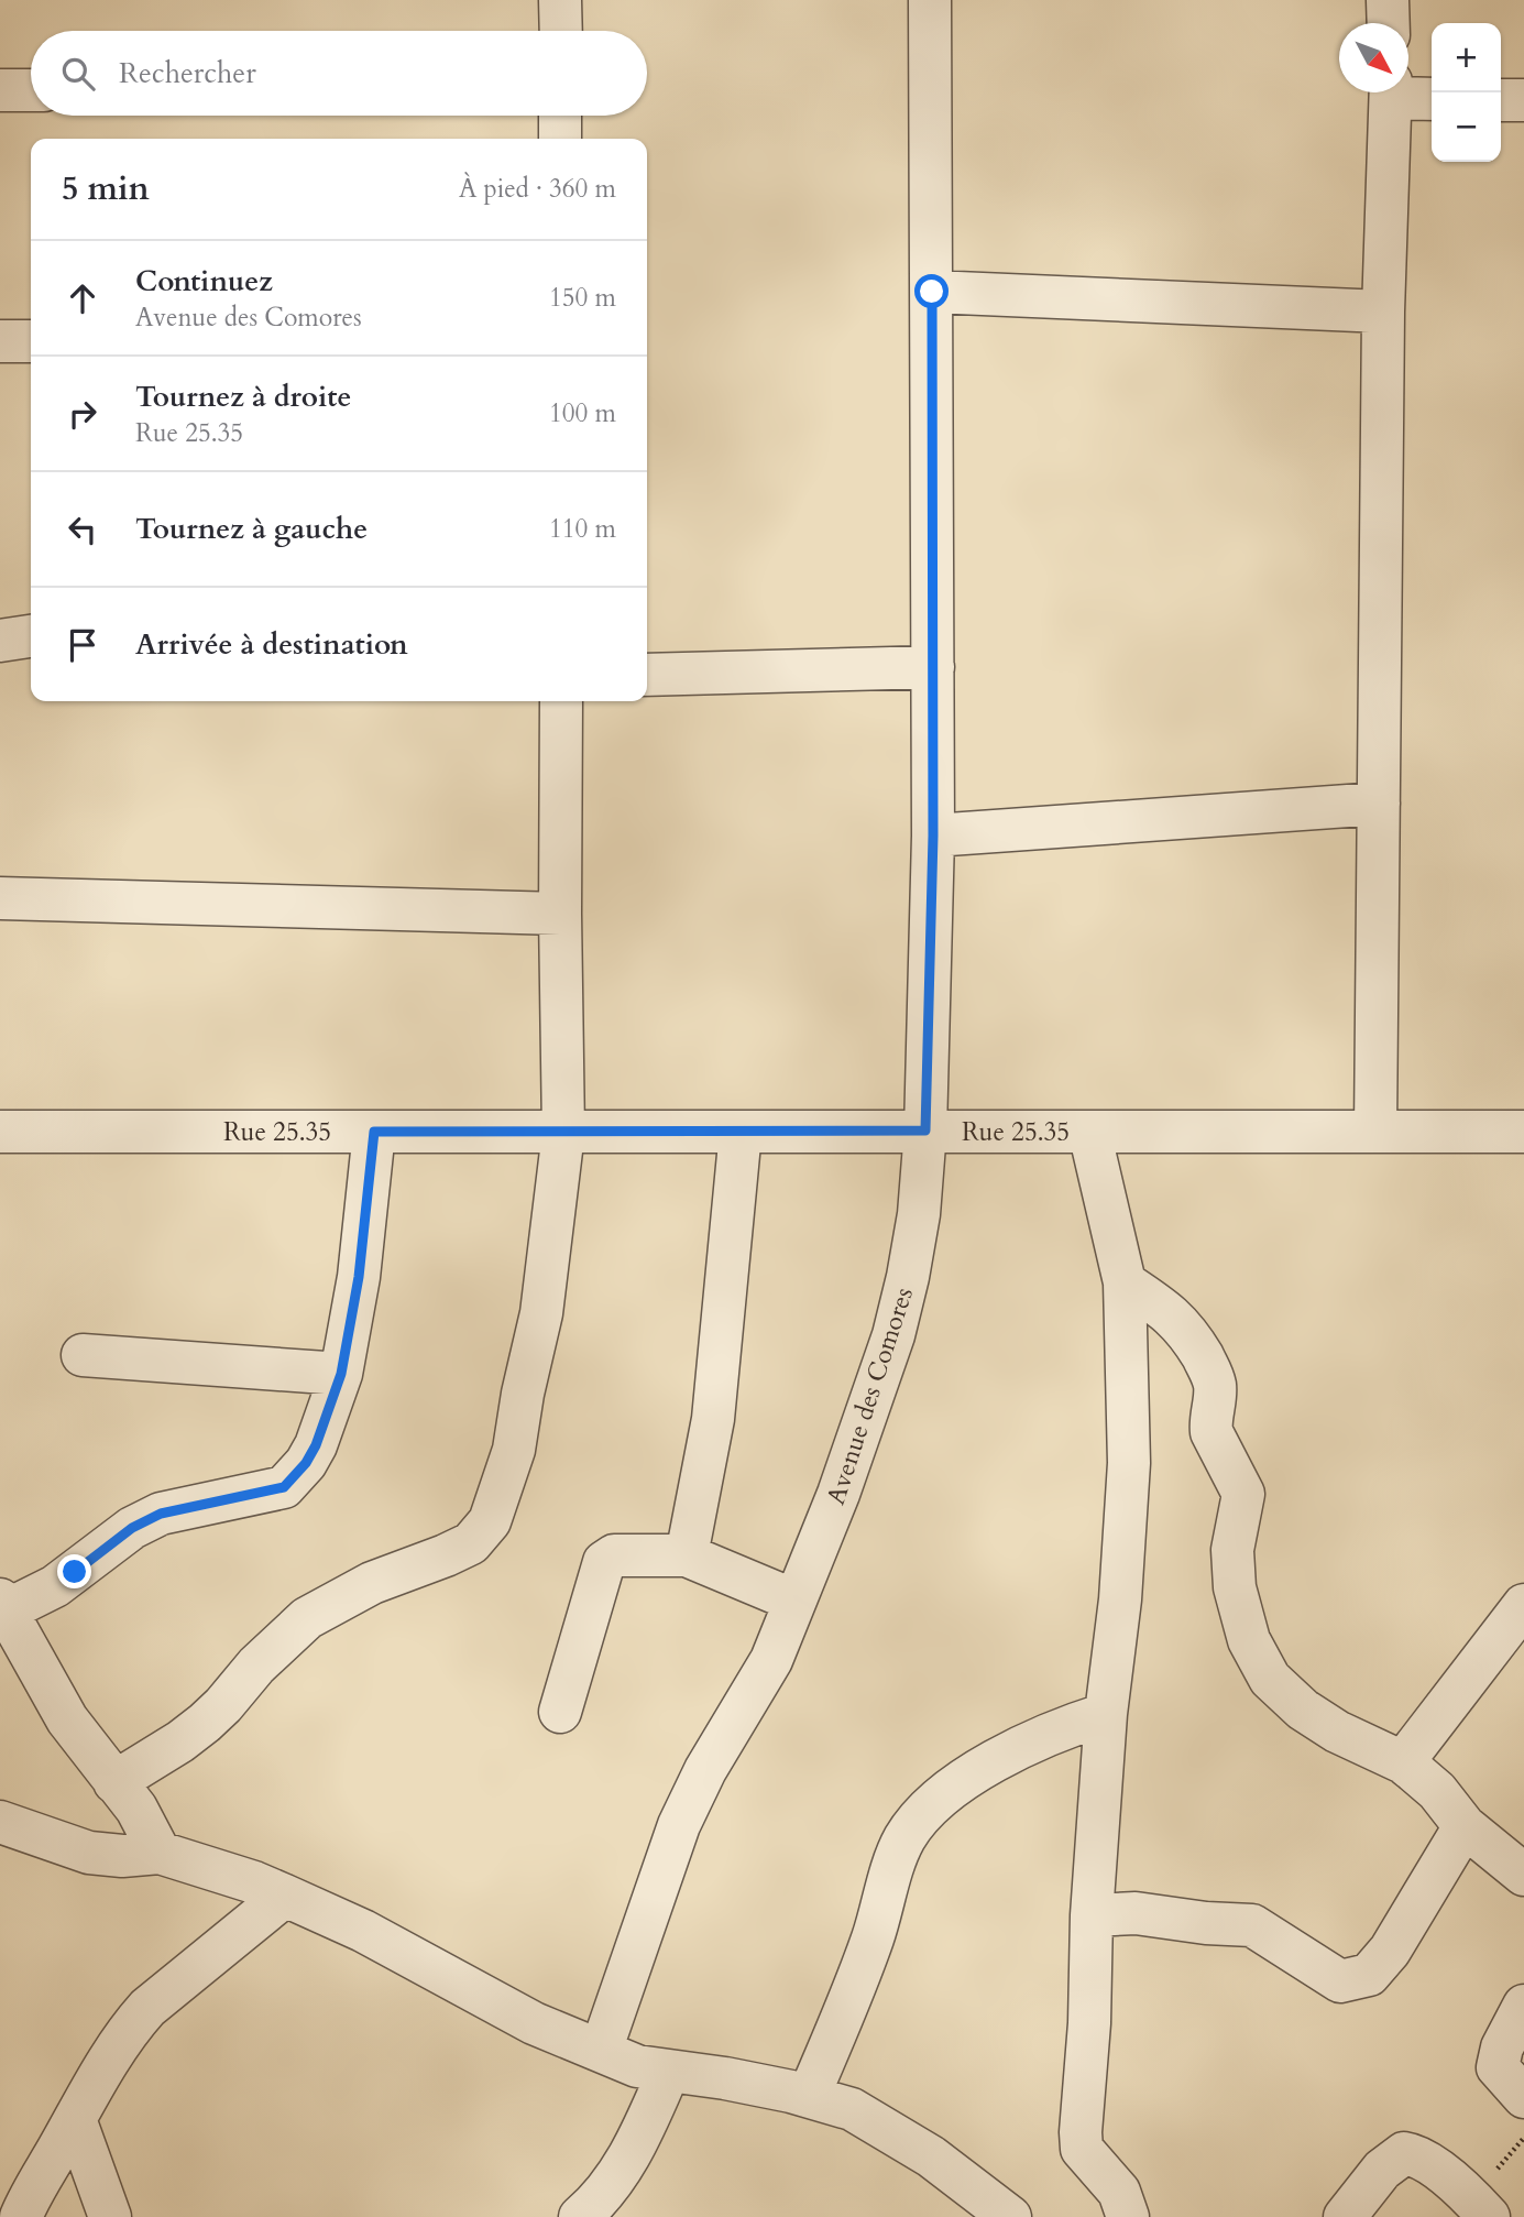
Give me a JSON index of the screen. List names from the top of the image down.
{
  "streets": {
    "street": ["Rue 25.35", "Avenue des Comores"]
  },
  "crossings": [
    ["Rue 25.35", "Avenue des Comores"]
  ],
  "north": "bottom right",
  "page": {
    "map_buttons": ["+", "−"],
    "search": "Rechercher",
    "heading": ["5 min", "À pied · 360 m"],
    "list": [
      ["Continuez", "Avenue des Comores", "150 m"],
      ["Tournez à droite", "Rue 25.35", "100 m"],
      ["Tournez à gauche", "110 m"],
      "Arrivée à destination"
    ]
  }
}
